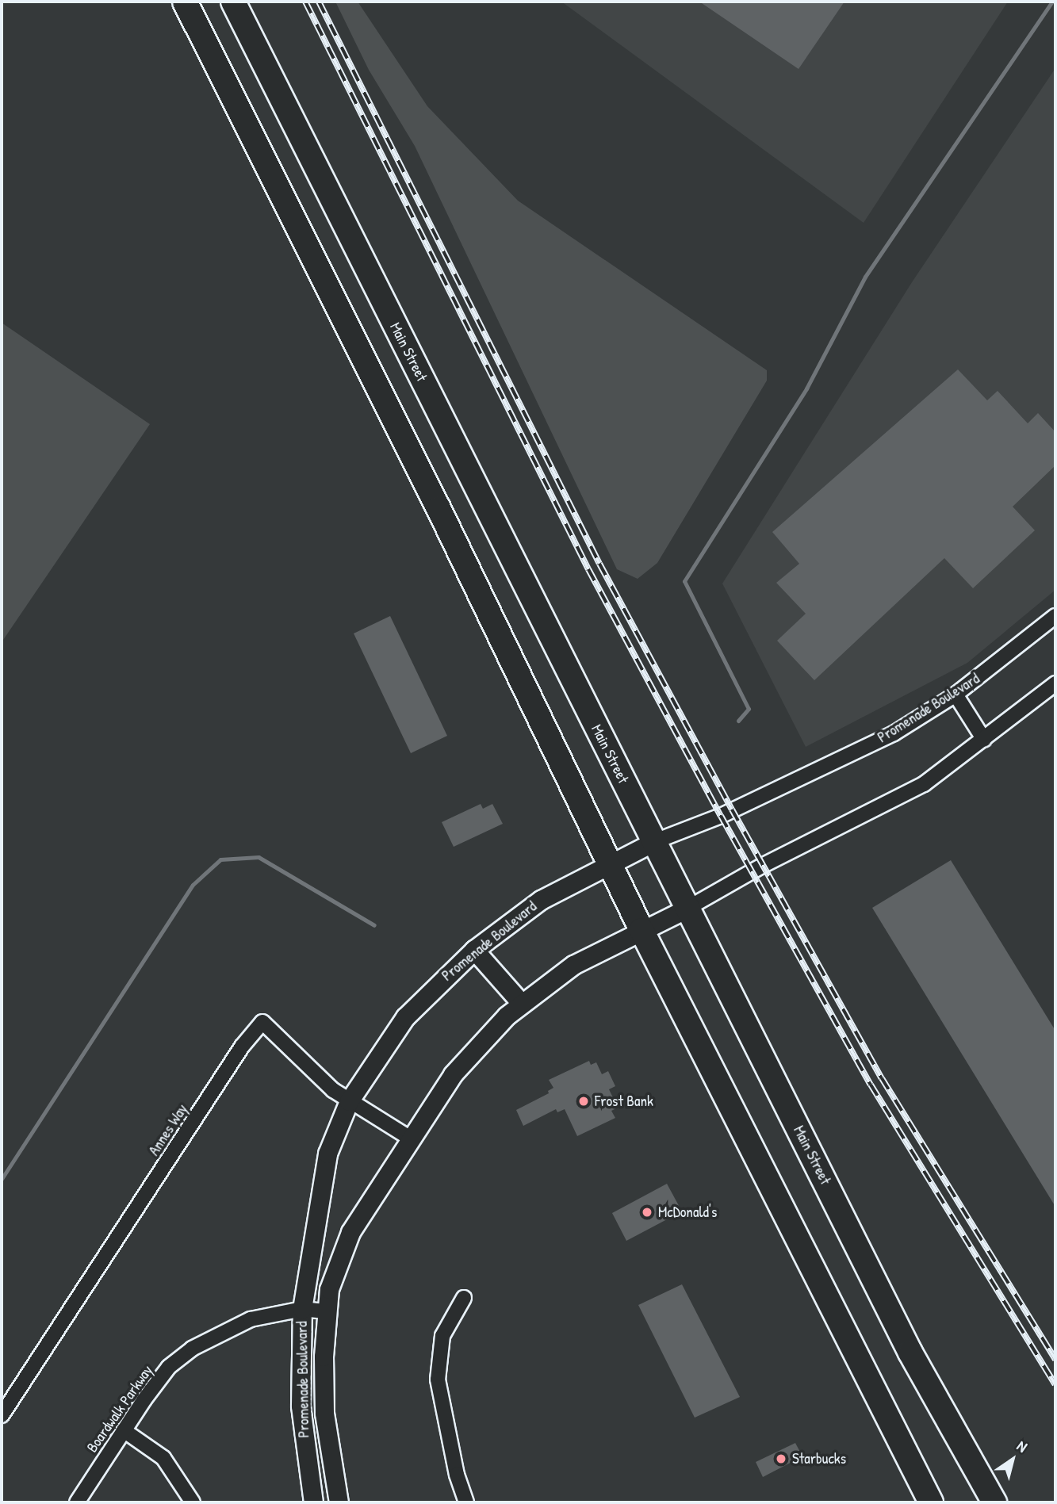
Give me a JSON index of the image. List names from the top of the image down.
{
  "streets": {
    "highway": ["Main Street"],
    "street": ["Promenade Boulevard", "Annes Way", "Boardwalk Parkway"]
  },
  "crossings": [
    ["Main Street", "Promenade Boulevard"],
    ["Promenade Boulevard", "Annes Way"],
    ["Promenade Boulevard", "Boardwalk Parkway"]
  ],
  "places": ["Frost Bank", "McDonald's", "Starbucks"],
  "north": "top right"
}
